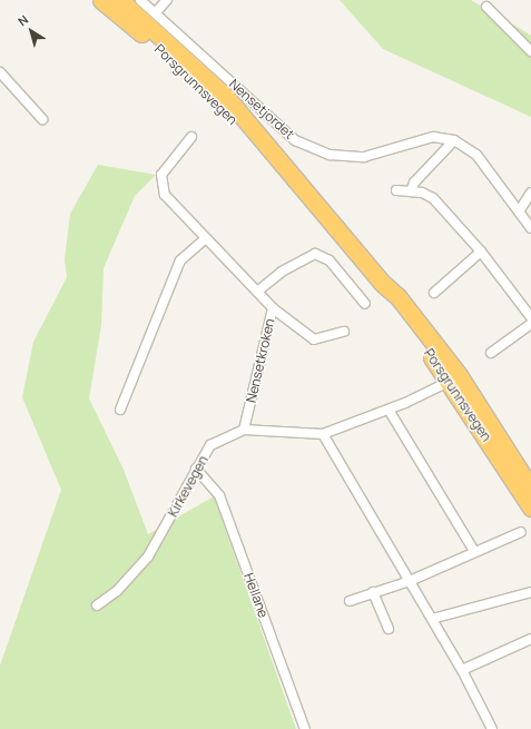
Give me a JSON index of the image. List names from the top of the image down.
{
  "streets": {
    "highway": ["Porsgrunnsvegen"],
    "street": [
      "Nensetjordet",
      "Nensetkroken",
      "Kirkevegen",
      "Hellane"
    ]
  },
  "crossings": [
    ["Porsgrunnsvegen", "Kirkevegen"],
    ["Nensetkroken", "Kirkevegen"],
    ["Kirkevegen", "Hellane"]
  ],
  "north": "top left"
}
